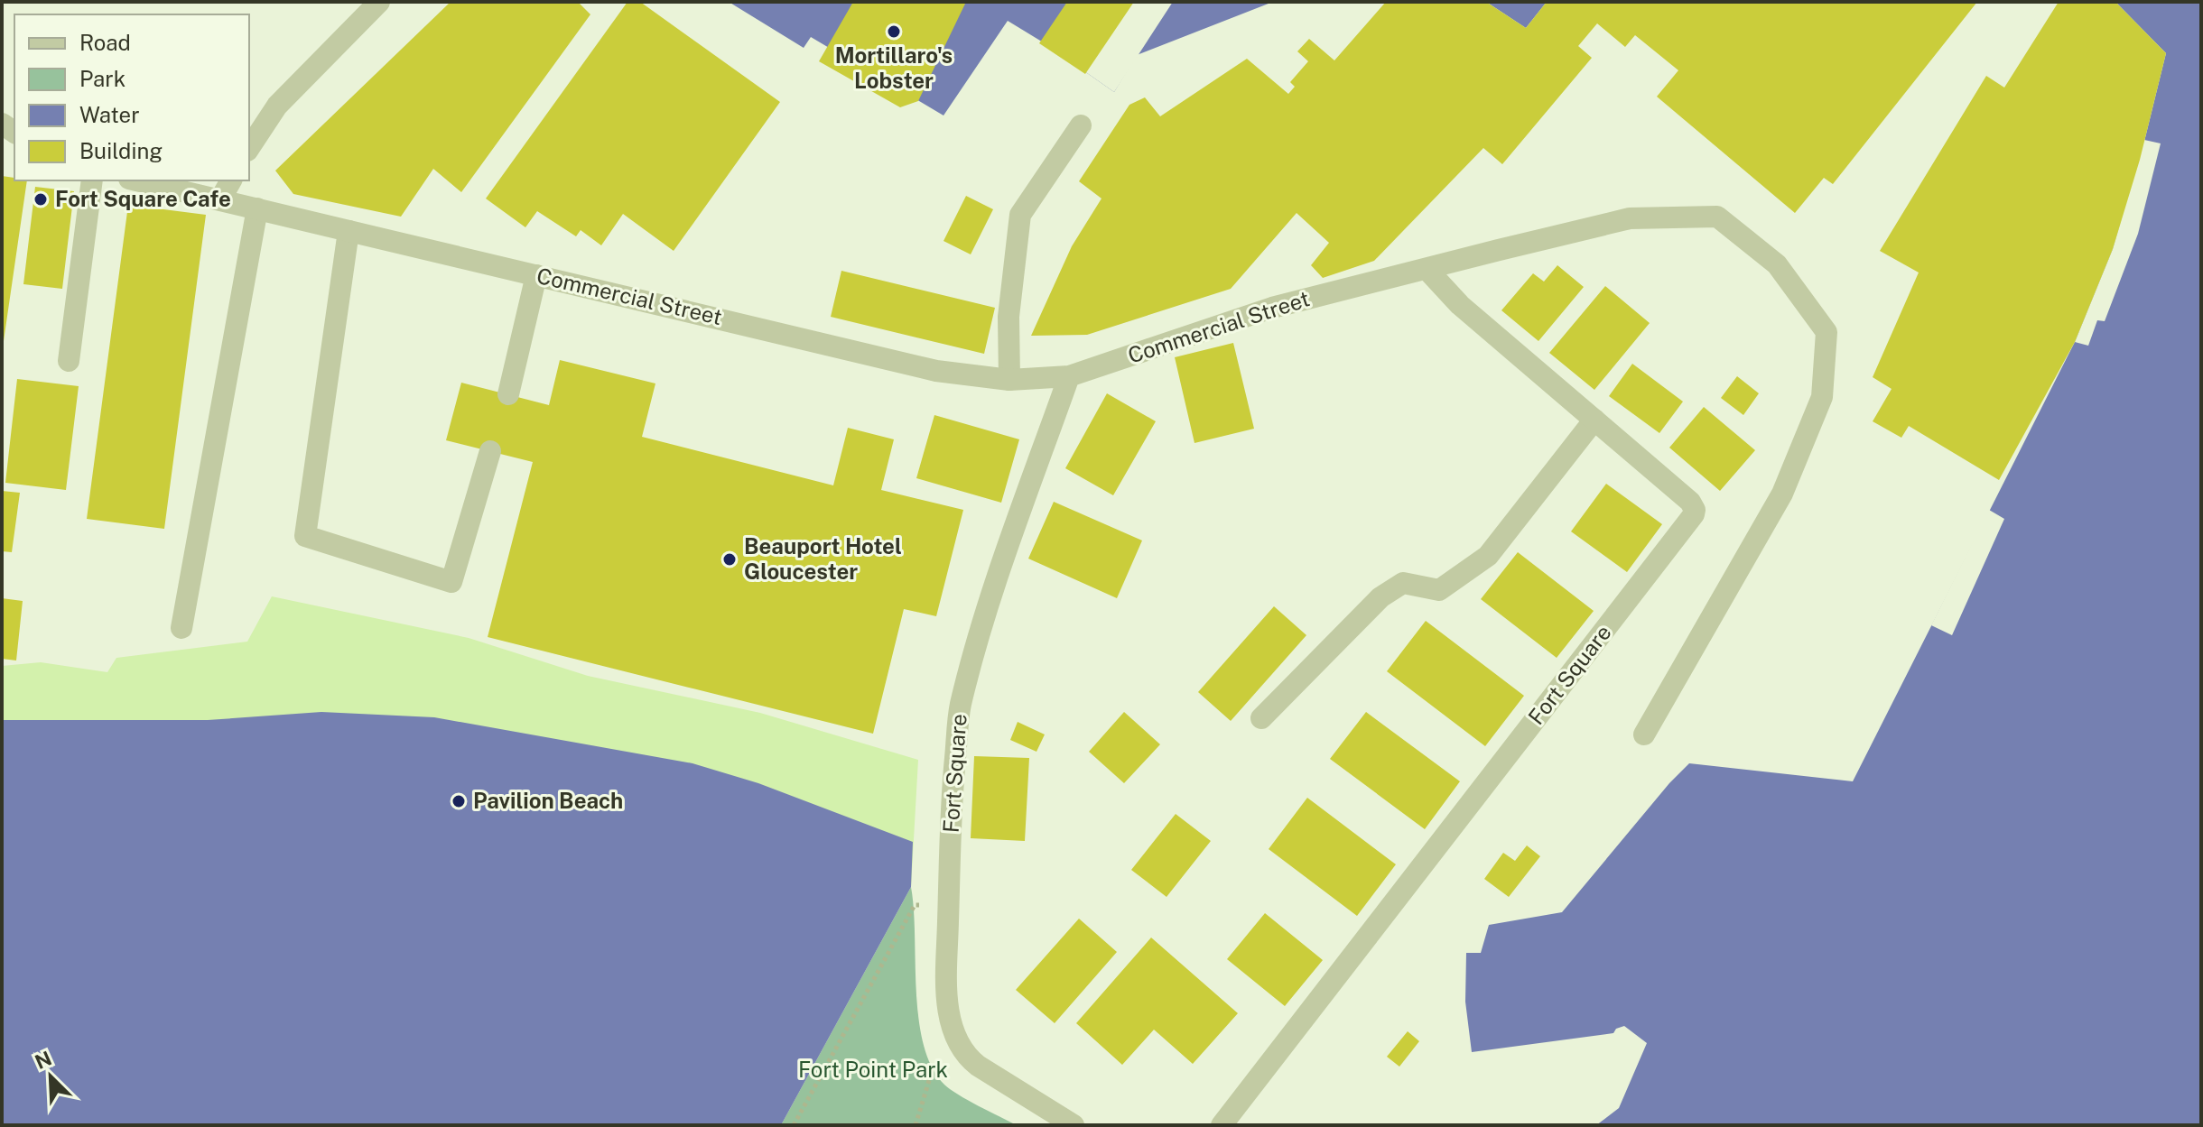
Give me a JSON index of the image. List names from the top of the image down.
{
  "streets": {
    "street": ["Commercial Street", "Fort Square"]
  },
  "crossings": [
    ["Commercial Street", "Fort Square"]
  ],
  "parks": ["Fort Point Park"],
  "places": [
    "Mortillaro's Lobster",
    "Fort Square Cafe",
    "Beauport Hotel Gloucester",
    "Pavilion Beach"
  ],
  "legend": [
    "Road",
    "Park",
    "Water",
    "Building"
  ],
  "north": "top left"
}
